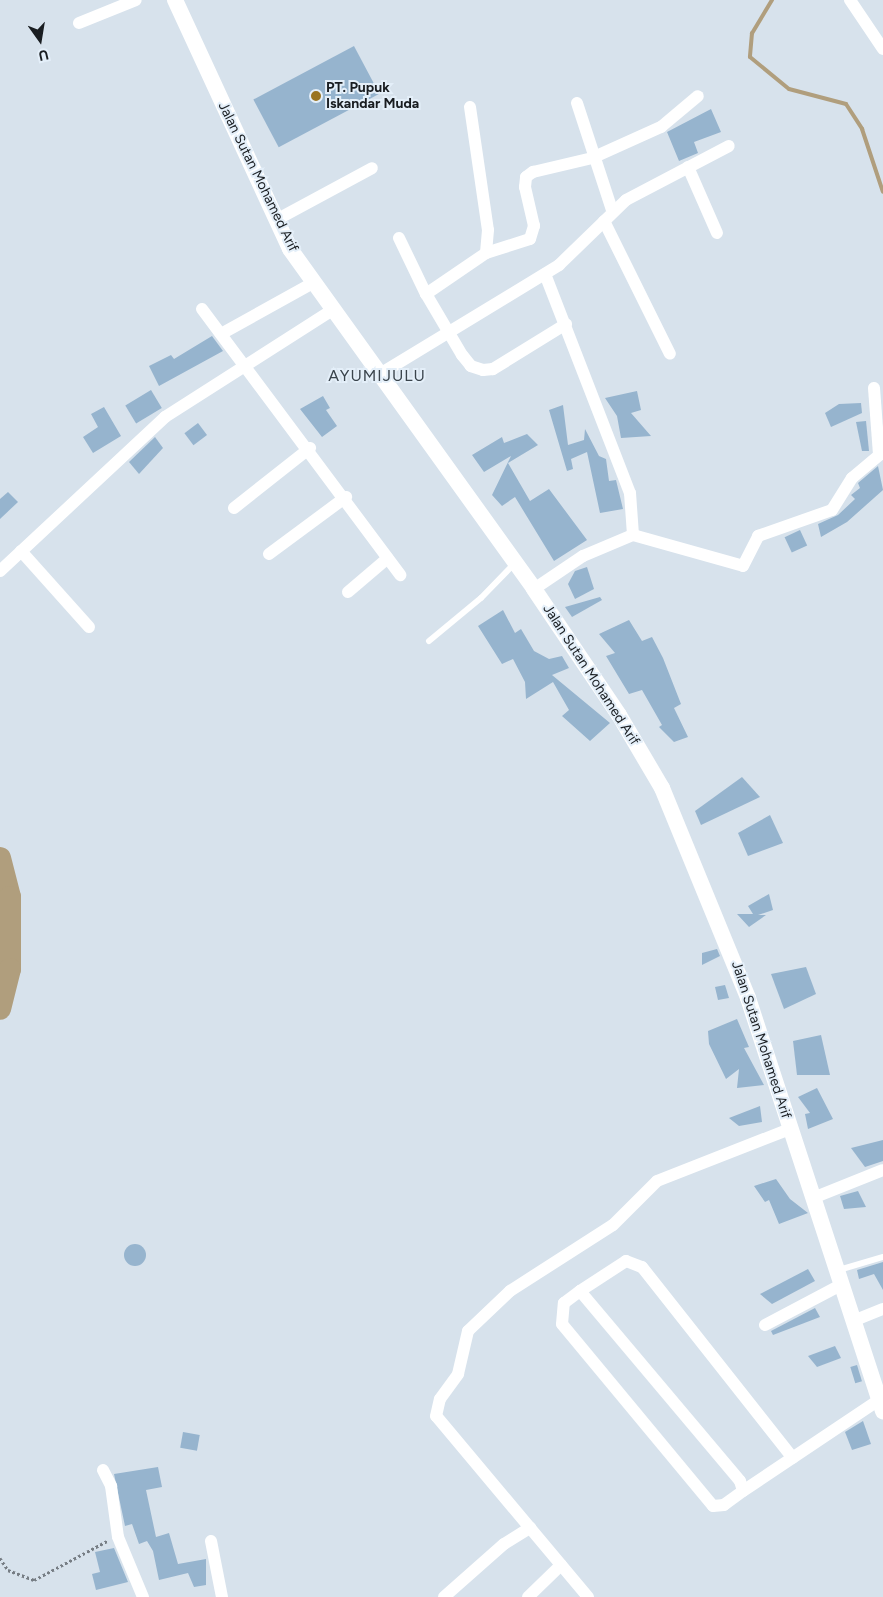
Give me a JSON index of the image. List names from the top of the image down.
{
  "streets": {
    "street": ["Jalan Sutan Mohamed Arif"]
  },
  "districts": ["AYUMIJULU"],
  "places": ["PT. Pupuk Iskandar Muda"],
  "north": "bottom"
}
